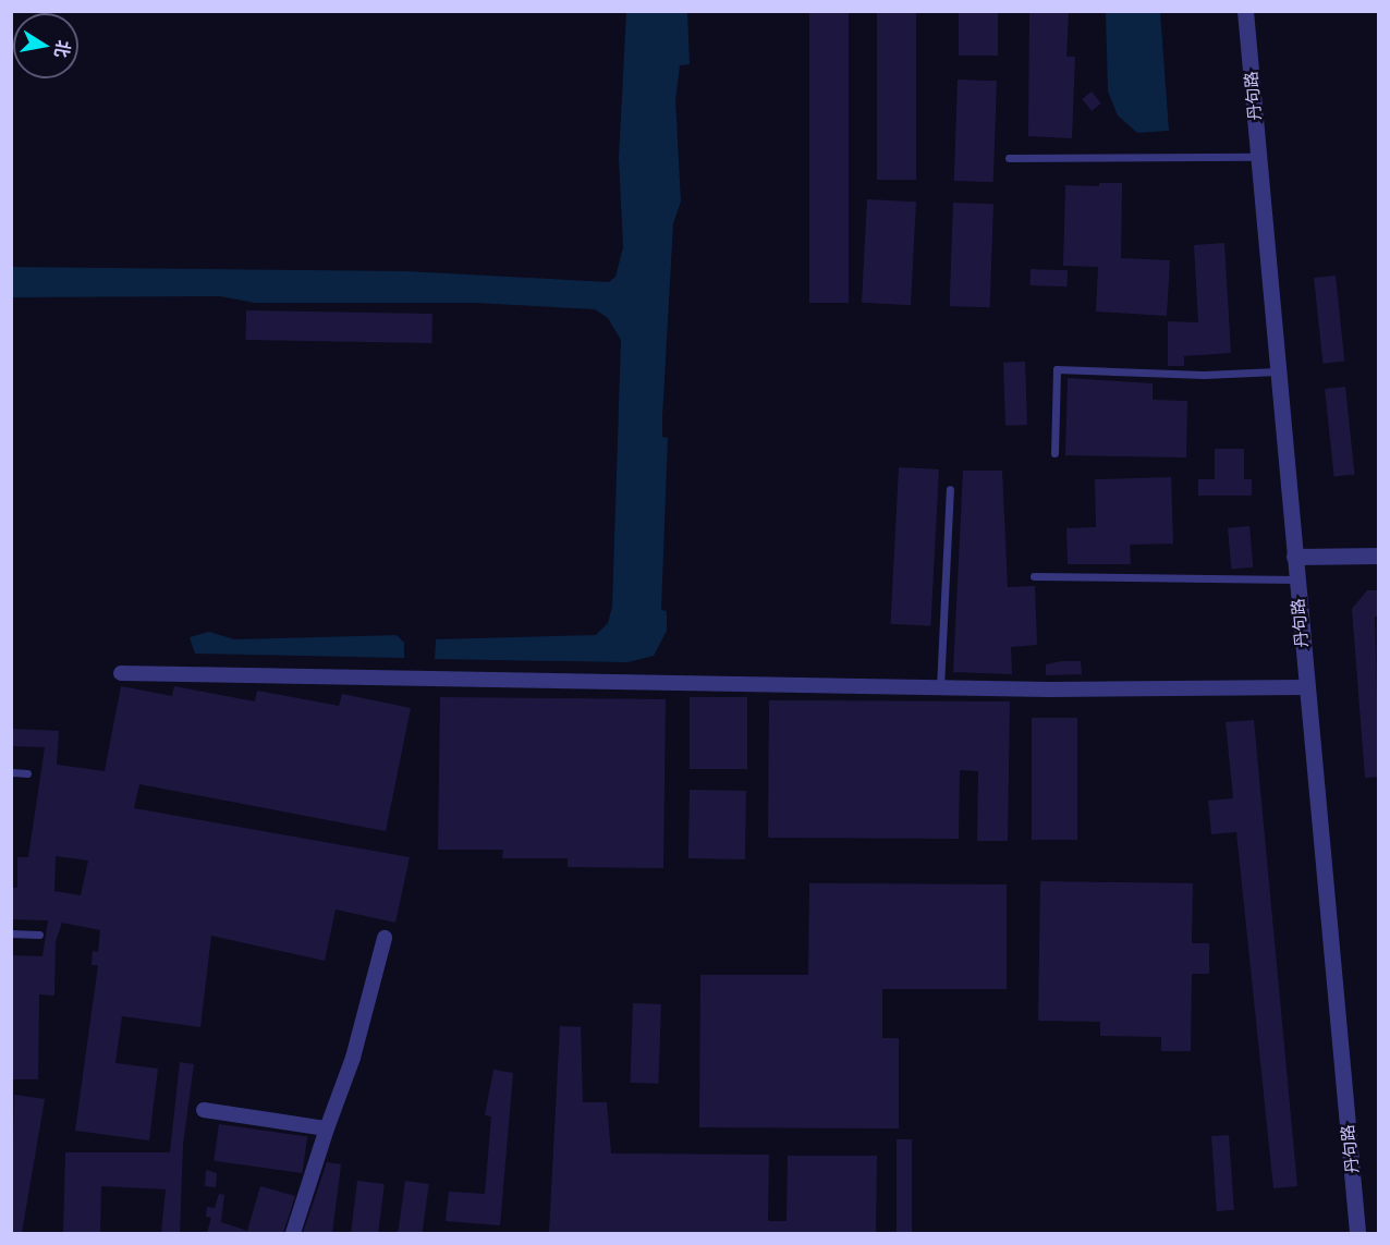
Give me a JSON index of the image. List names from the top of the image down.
{
  "streets": {
    "street": ["丹句路"]
  },
  "north": "right"
}
